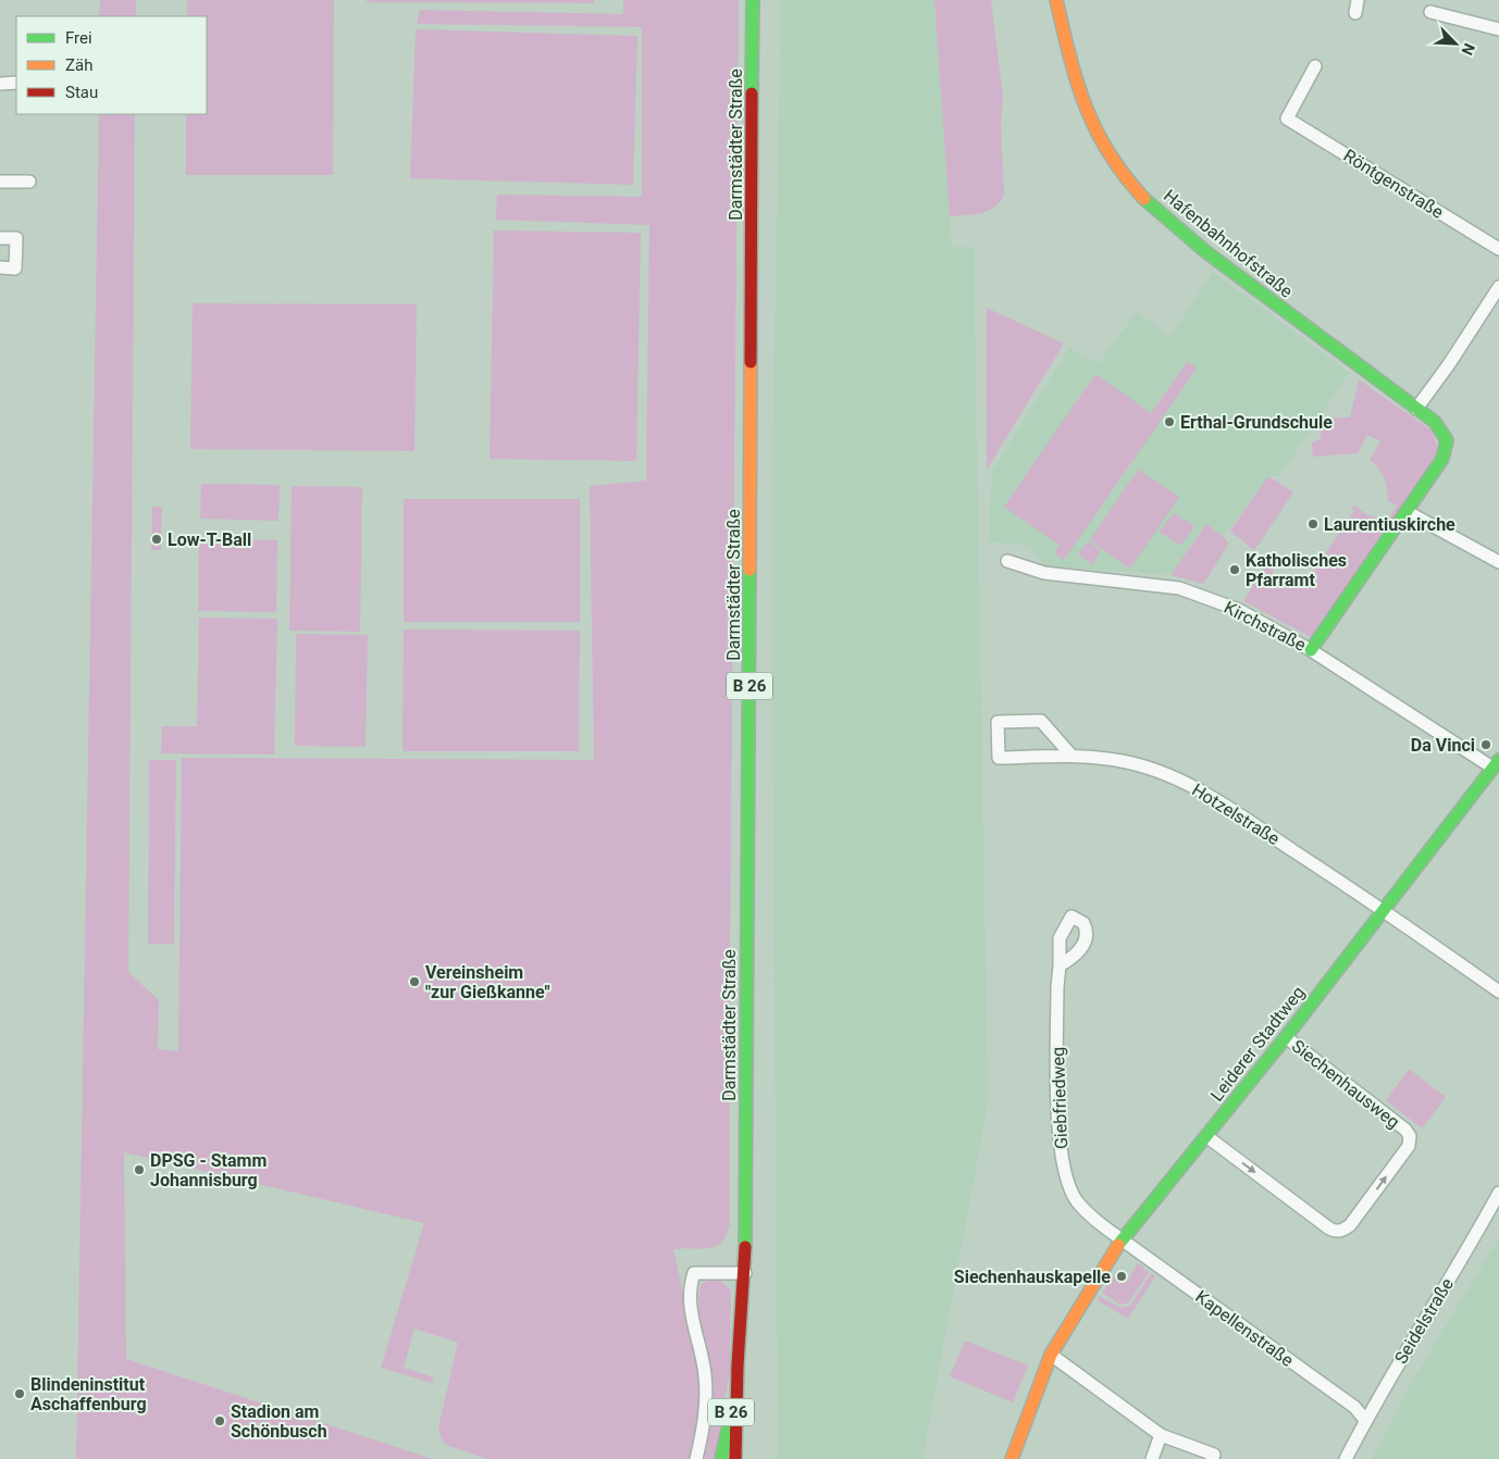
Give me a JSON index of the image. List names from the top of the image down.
{
  "streets": {
    "street": [
      "Darmstädter Straße",
      "Röntgenstraße",
      "Hafenbahnhofstraße",
      "Kirchstraße",
      "B 26",
      "Hotzelstraße",
      "Leiderer Stadtweg",
      "Siechenhausweg",
      "Giebfriedweg",
      "Seidelstraße",
      "Kapellenstraße"
    ]
  },
  "crossings": [
    ["Kirchstraße", "Leiderer Stadtweg"],
    ["Hotzelstraße", "Leiderer Stadtweg"],
    ["Leiderer Stadtweg", "Siechenhausweg"],
    ["Leiderer Stadtweg", "Giebfriedweg"],
    ["Leiderer Stadtweg", "Kapellenstraße"],
    ["Giebfriedweg", "Kapellenstraße"],
    ["Seidelstraße", "Kapellenstraße"]
  ],
  "places": [
    "Erthal-Grundschule",
    "Laurentiuskirche",
    "Low-T-Ball",
    "Katholisches Pfarramt",
    "Da Vinci",
    "Vereinsheim \"zur Gießkanne\"",
    "DPSG - Stamm Johannisburg",
    "Siechenhauskapelle",
    "Blindeninstitut Aschaffenburg",
    "Stadion am Schönbusch"
  ],
  "legend": ["Frei", "Zäh", "Stau"],
  "north": "bottom right"
}
